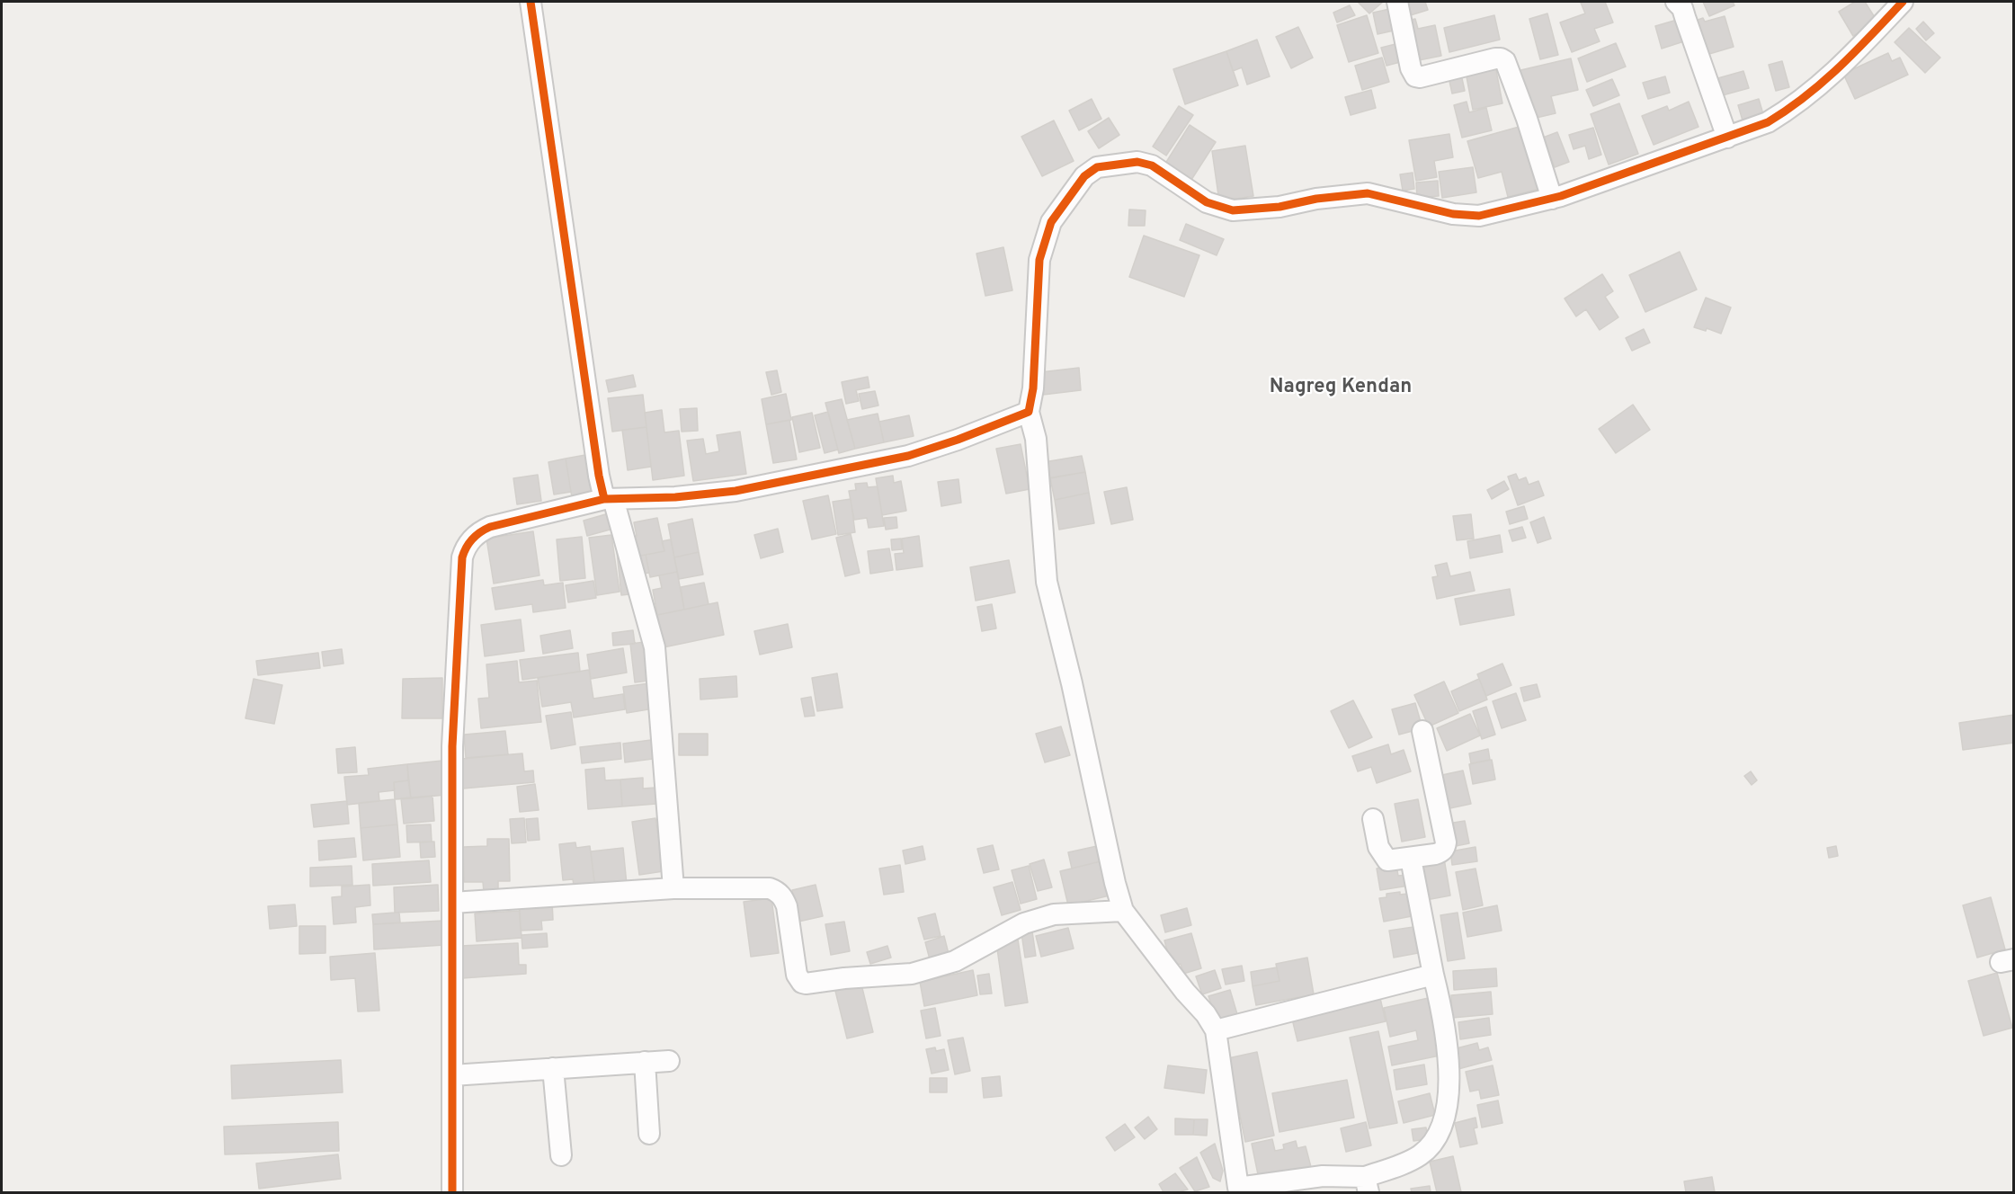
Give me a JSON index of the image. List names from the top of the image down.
{
  "districts": ["Nagreg Kendan"]
}
